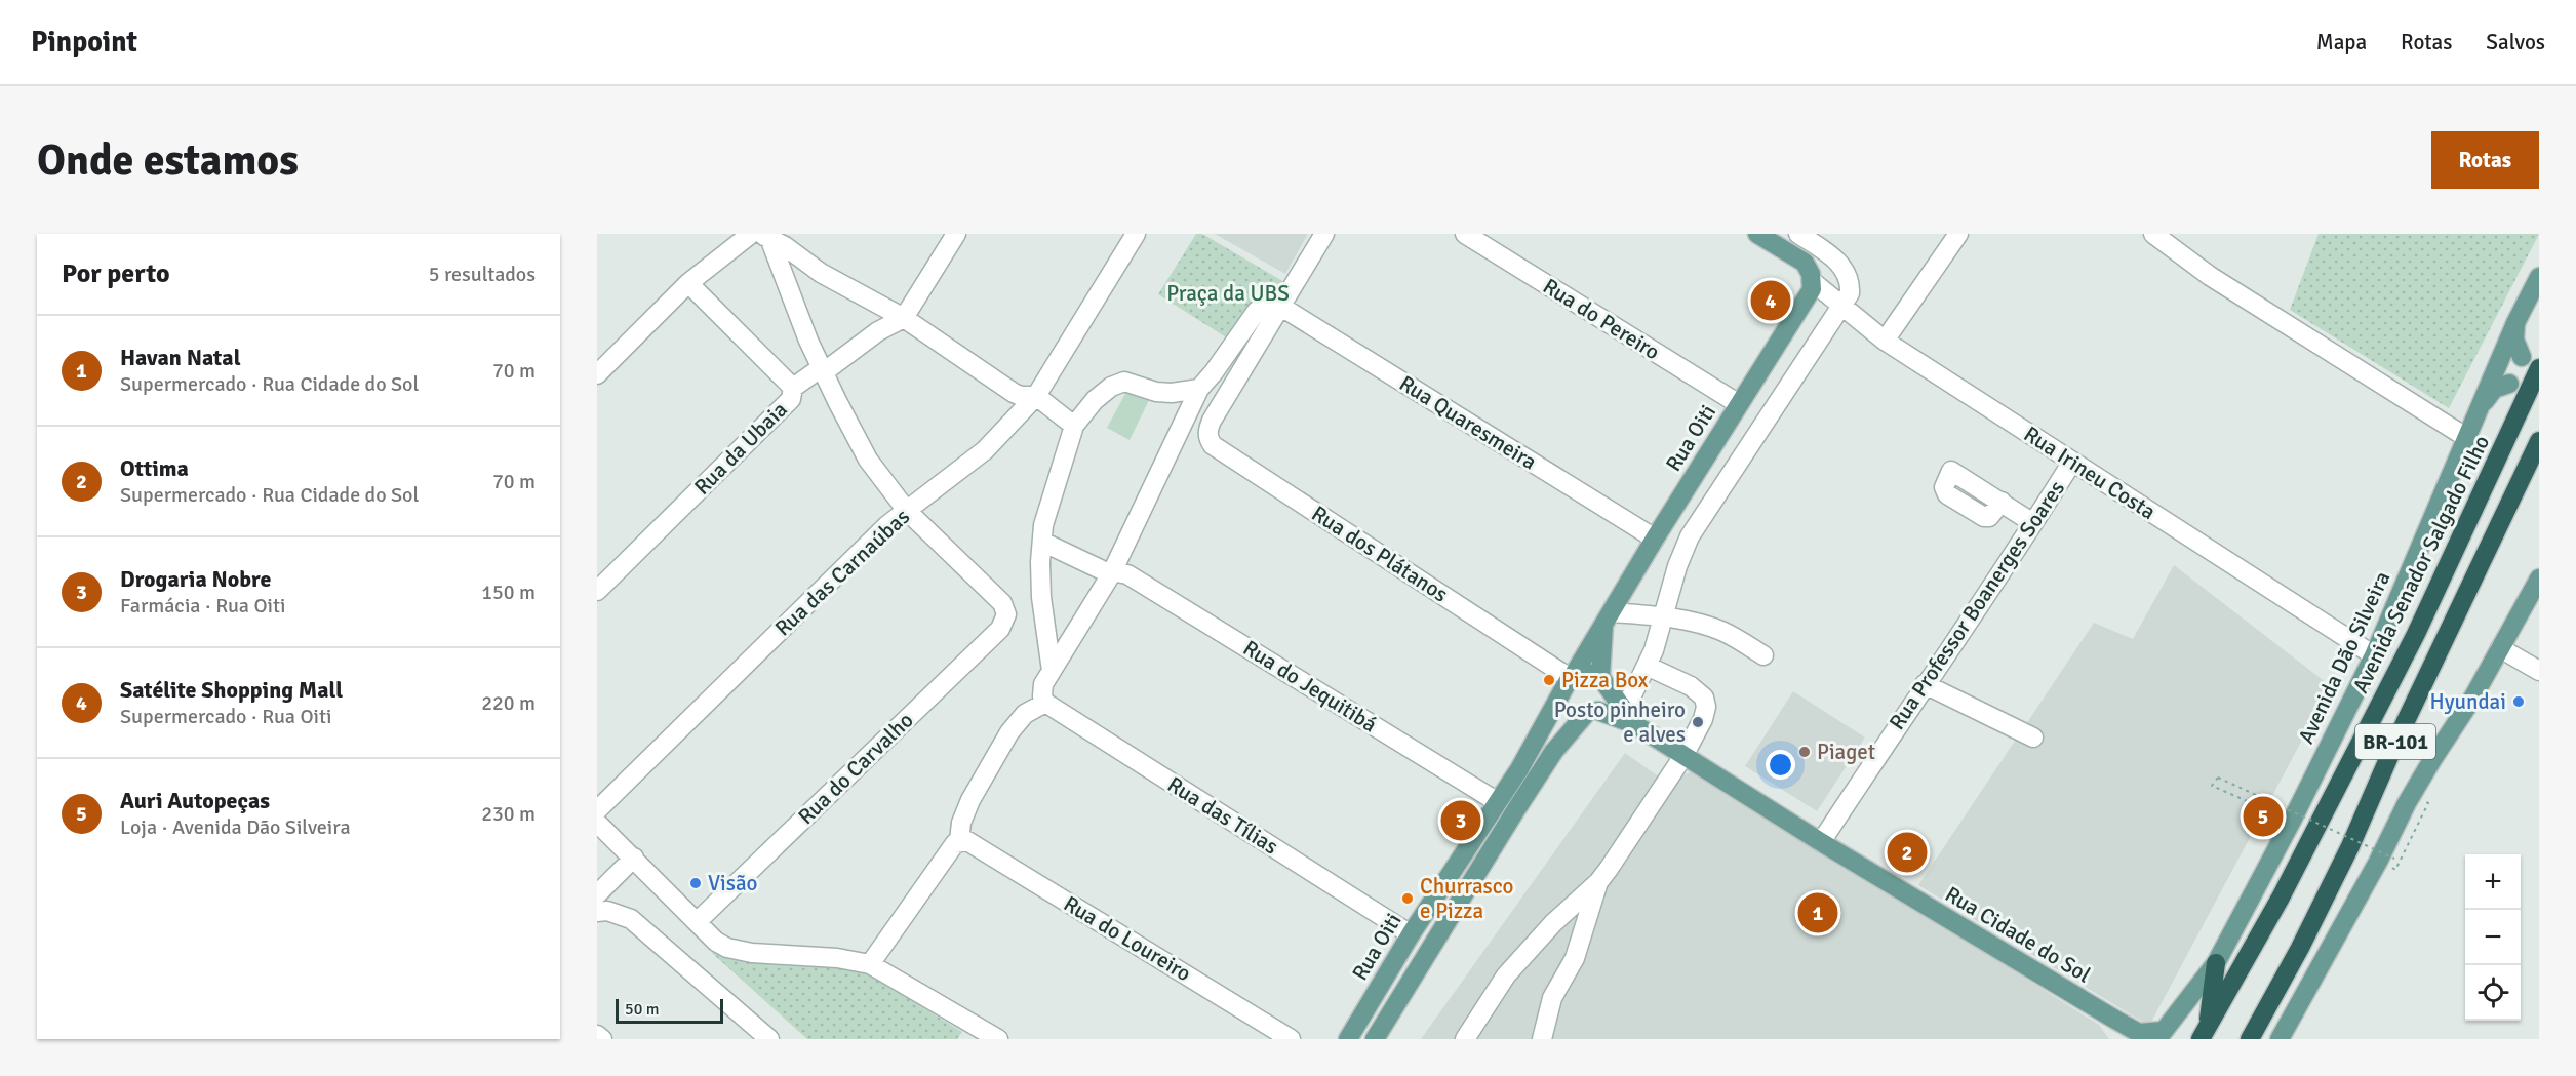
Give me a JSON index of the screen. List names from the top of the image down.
{
  "streets": {
    "highway": ["Avenida Senador Salgado Filho", "BR-101"],
    "main road": ["Rua Oiti", "Avenida Dão Silveira", "Rua Cidade do Sol"],
    "street": [
      "Rua do Pereiro",
      "Rua Quaresmeira",
      "Rua da Ubaia",
      "Rua Irineu Costa",
      "Rua dos Plátanos",
      "Rua das Carnaúbas",
      "Rua Professor Boanerges Soares",
      "Rua do Jequitibá",
      "Rua do Carvalho",
      "Rua das Tílias",
      "Rua do Loureiro"
    ]
  },
  "crossings": [
    ["Rua do Pereiro", "Rua Oiti"],
    ["Rua Quaresmeira", "Rua Oiti"],
    ["Rua Quaresmeira", "Rua dos Plátanos"],
    ["Rua Oiti", "Rua Irineu Costa"],
    ["Rua Oiti", "Rua dos Plátanos"],
    ["Rua Oiti", "Rua do Jequitibá"],
    ["Rua Oiti", "Rua das Tílias"],
    ["Rua Oiti", "Rua Cidade do Sol"],
    ["Rua Irineu Costa", "Rua Professor Boanerges Soares"],
    ["Rua Irineu Costa", "Avenida Dão Silveira"],
    ["Rua dos Plátanos", "Rua Cidade do Sol"],
    ["Rua das Carnaúbas", "Rua do Carvalho"],
    ["Rua Professor Boanerges Soares", "Rua Cidade do Sol"],
    ["Avenida Dão Silveira", "Rua Cidade do Sol"]
  ],
  "parks": ["Praça da UBS"],
  "places": [
    "Pizza Box",
    "Hyundai",
    "Posto pinheiro e alves",
    "Piaget",
    "Visão",
    "Churrasco e Pizza"
  ],
  "scale_bar": "50 m",
  "page": {
    "header": "Pinpoint",
    "nav": ["Mapa", "Rotas", "Salvos"],
    "buttons": "Rotas",
    "title": "Onde estamos",
    "heading": ["Por perto", "5 resultados"],
    "pins": [
      "4",
      "5",
      "3",
      "2",
      "1"
    ],
    "list": [
      {
        "mark": "1",
        "name": "Havan Natal",
        "note": "Supermercado · Rua Cidade do Sol",
        "value": "70 m"
      },
      {
        "mark": "2",
        "name": "Ottima",
        "note": "Supermercado · Rua Cidade do Sol",
        "value": "70 m"
      },
      {
        "mark": "3",
        "name": "Drogaria Nobre",
        "note": "Farmácia · Rua Oiti",
        "value": "150 m"
      },
      {
        "mark": "4",
        "name": "Satélite Shopping Mall",
        "note": "Supermercado · Rua Oiti",
        "value": "220 m"
      },
      {
        "mark": "5",
        "name": "Auri Autopeças",
        "note": "Loja · Avenida Dão Silveira",
        "value": "230 m"
      }
    ],
    "map_buttons": ["+", "−"],
    "scale": "50 m"
  }
}
